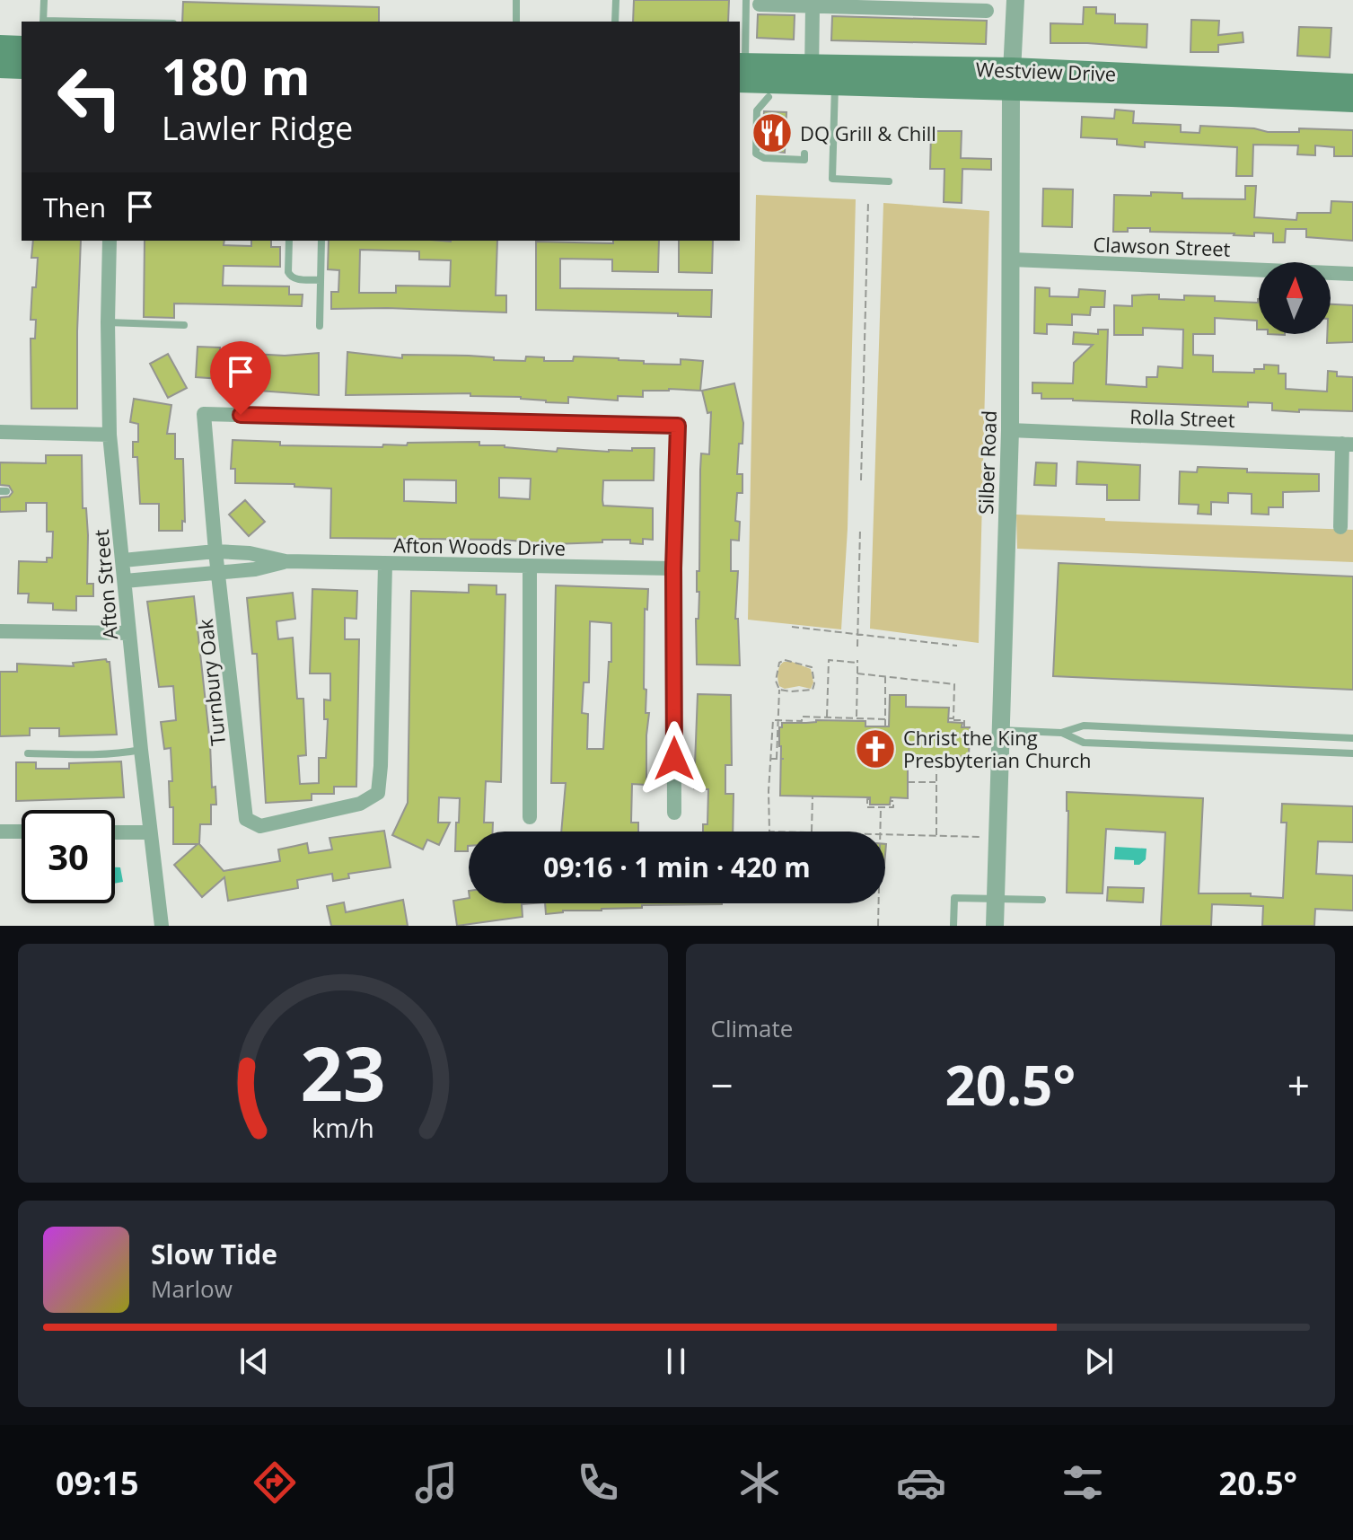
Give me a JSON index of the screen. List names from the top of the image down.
{
  "streets": {
    "main road": ["Westview Drive"],
    "street": [
      "Clawson Street",
      "Rolla Street",
      "Silber Road",
      "Afton Woods Drive",
      "Afton Street",
      "Turnbury Oak"
    ]
  },
  "crossings": [
    ["Westview Drive", "Silber Road"],
    ["Clawson Street", "Silber Road"],
    ["Rolla Street", "Silber Road"],
    ["Afton Woods Drive", "Afton Street"],
    ["Afton Woods Drive", "Turnbury Oak"]
  ],
  "places": {
    "restaurant": ["DQ Grill & Chill"],
    "church": ["Christ the King Presbyterian Church"]
  },
  "north": "top",
  "page": {
    "turn": ["180 m", "Lawler Ridge"],
    "then": "Then",
    "limit": "30",
    "trip": "09:16 · 1 min · 420 m",
    "tile": "Climate",
    "heat": ["−", "20.5°", "+"],
    "song": ["Slow Tide", "Marlow"],
    "tabs": ["09:15", "20.5°"],
    "gauge": ["23", "km/h"]
  }
}
